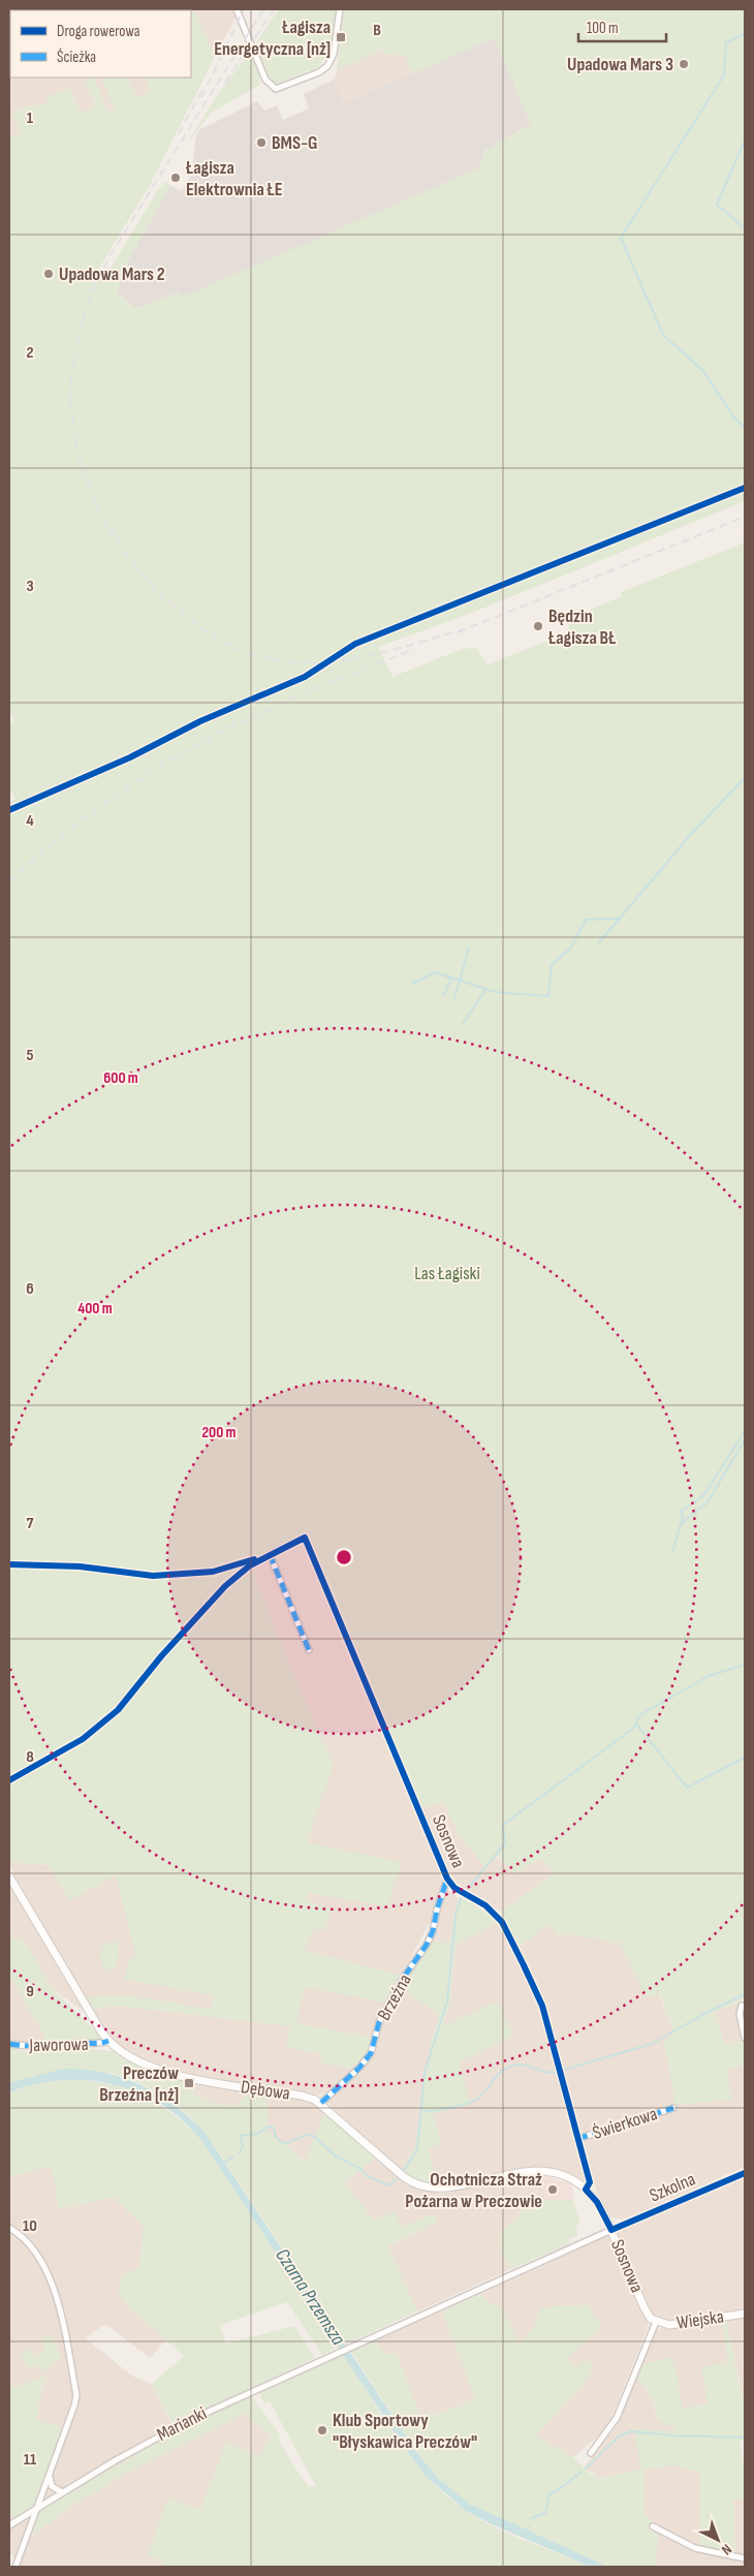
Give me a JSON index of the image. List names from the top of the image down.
{
  "streets": {
    "street": [
      "Sosnowa",
      "Brzeźna",
      "Jaworowa",
      "Dębowa",
      "Świerkowa",
      "Szkolna",
      "Wiejska",
      "Marianki"
    ]
  },
  "crossings": [
    ["Sosnowa", "Brzeźna"],
    ["Sosnowa", "Dębowa"],
    ["Sosnowa", "Świerkowa"],
    ["Sosnowa", "Szkolna"],
    ["Sosnowa", "Wiejska"],
    ["Brzeźna", "Dębowa"],
    ["Jaworowa", "Dębowa"],
    ["Szkolna", "Marianki"]
  ],
  "water": ["Czarna Przemsza"],
  "parks": ["Las Łagiski"],
  "places": {
    "transit": ["Łagisza Energetyczna [nż]", "Preczów Brzeźna [nż]"],
    "other": [
      "Upadowa Mars 3",
      "BMS-G",
      "Łagisza Elektrownia ŁE",
      "Upadowa Mars 2",
      "Będzin Łagisza BŁ",
      "Ochotnicza Straż Pożarna w Preczowie",
      "Klub Sportowy \"Błyskawica Preczów\""
    ]
  },
  "legend": ["Droga rowerowa", "Ścieżka"],
  "scale_bar": "100 m",
  "north": "bottom right",
  "grid": {
    "columns": ["B"],
    "rows": [
      "1",
      "2",
      "3",
      "4",
      "5",
      "6",
      "7",
      "8",
      "9",
      "10",
      "11"
    ]
  },
  "rings": ["600 m", "400 m", "200 m"]
}
